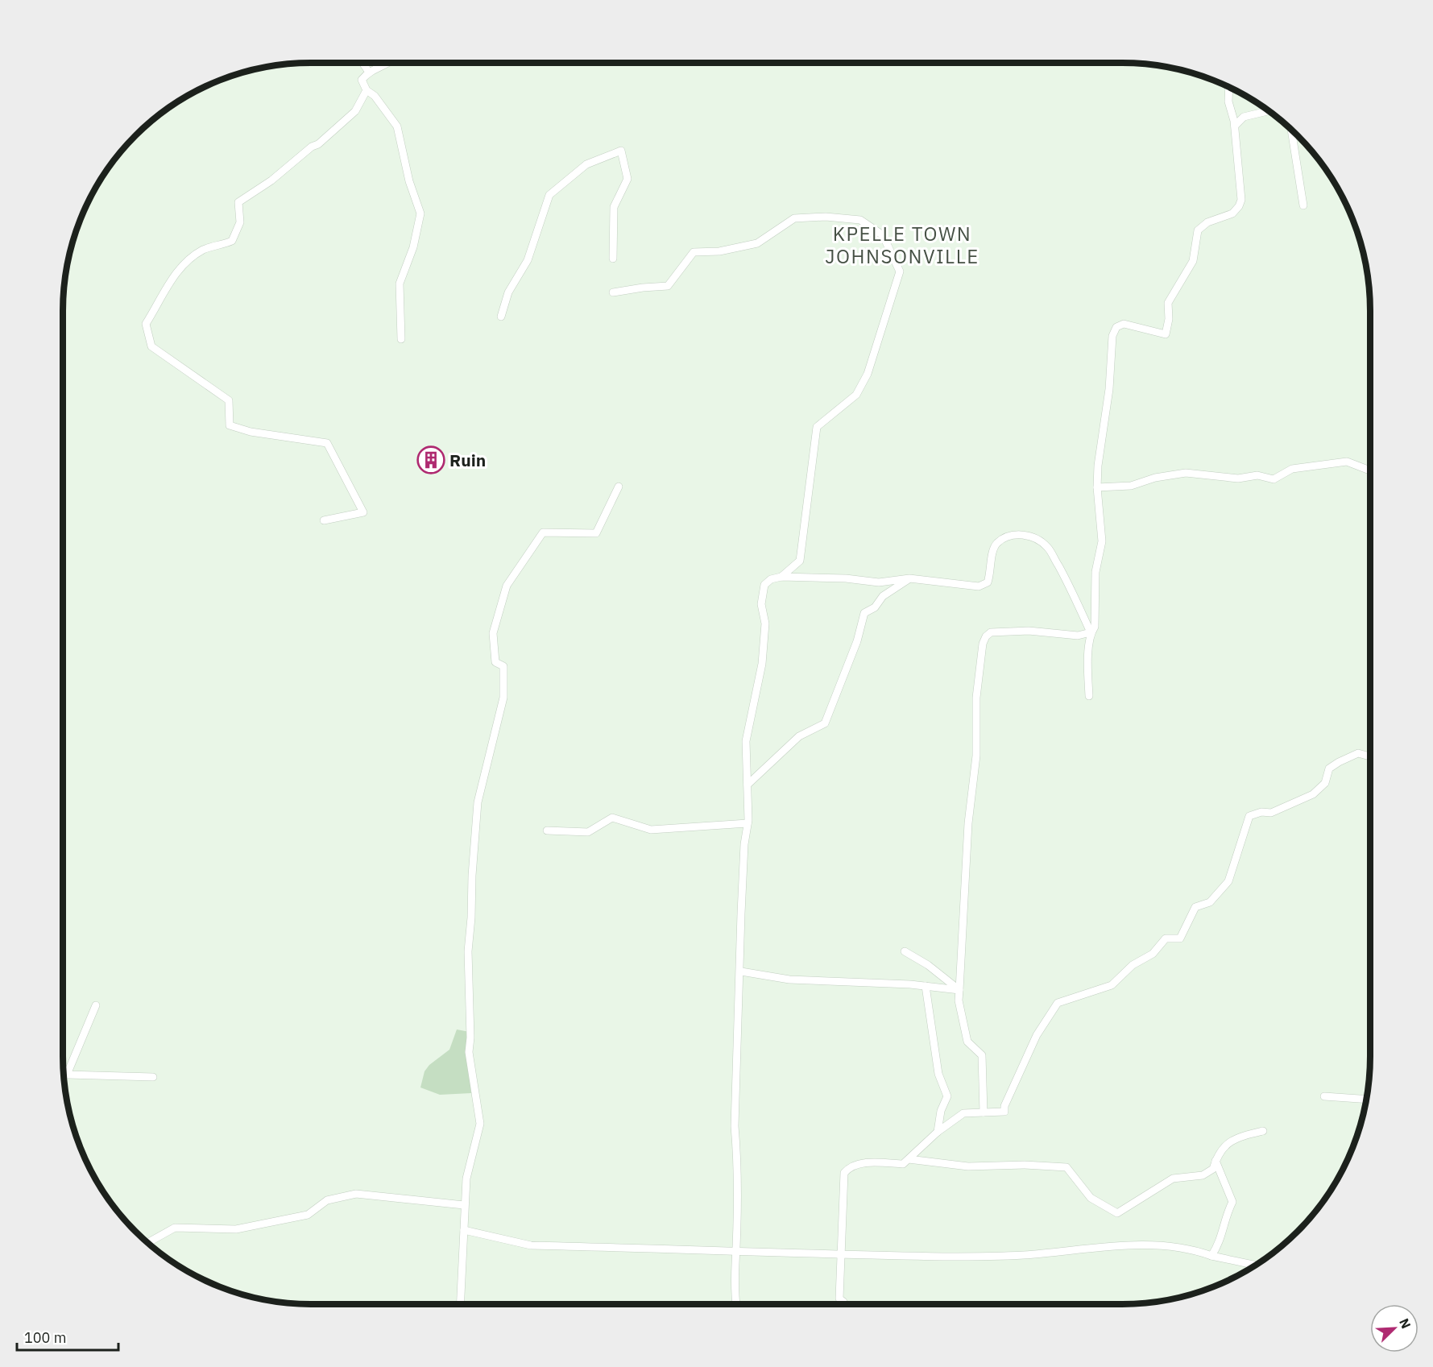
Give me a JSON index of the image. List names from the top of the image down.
{
  "districts": ["KPELLE TOWN JOHNSONVILLE"],
  "places": {
    "building": ["Ruin"]
  },
  "scale_bar": "100 m",
  "north": "top right"
}
